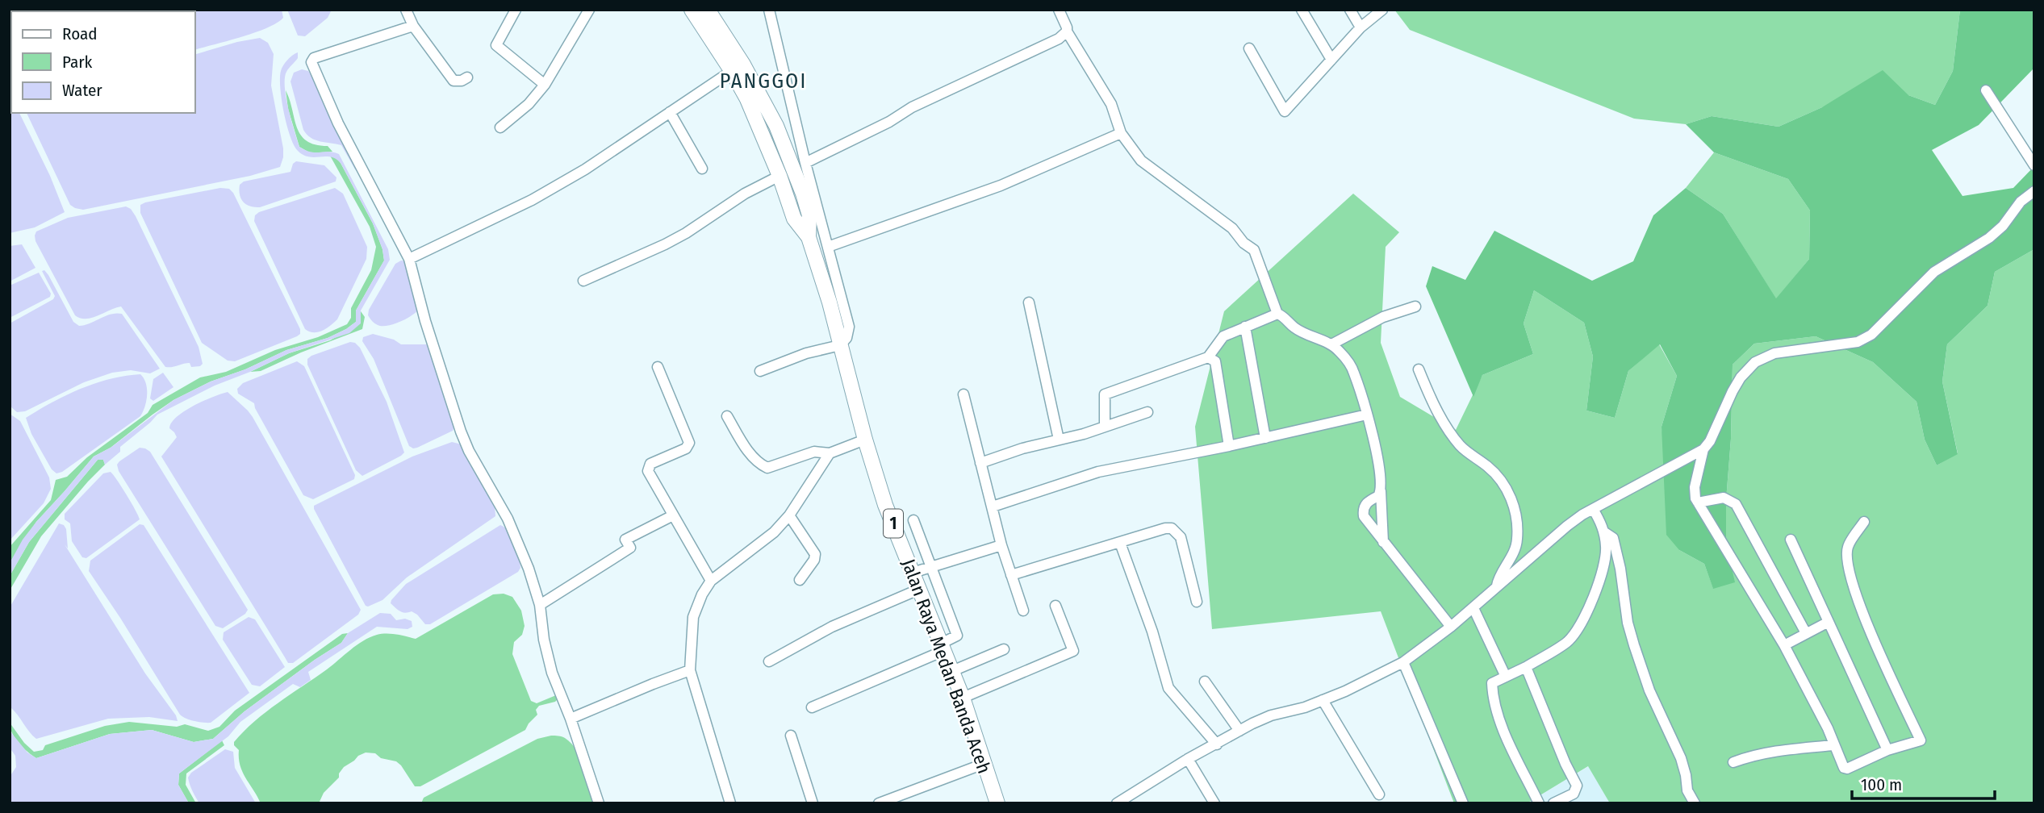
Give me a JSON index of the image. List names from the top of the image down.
{
  "streets": {
    "highway": ["1", "Jalan Raya Medan Banda Aceh"]
  },
  "districts": ["PANGGOI"],
  "legend": ["Road", "Park", "Water"],
  "scale_bar": "100 m"
}
